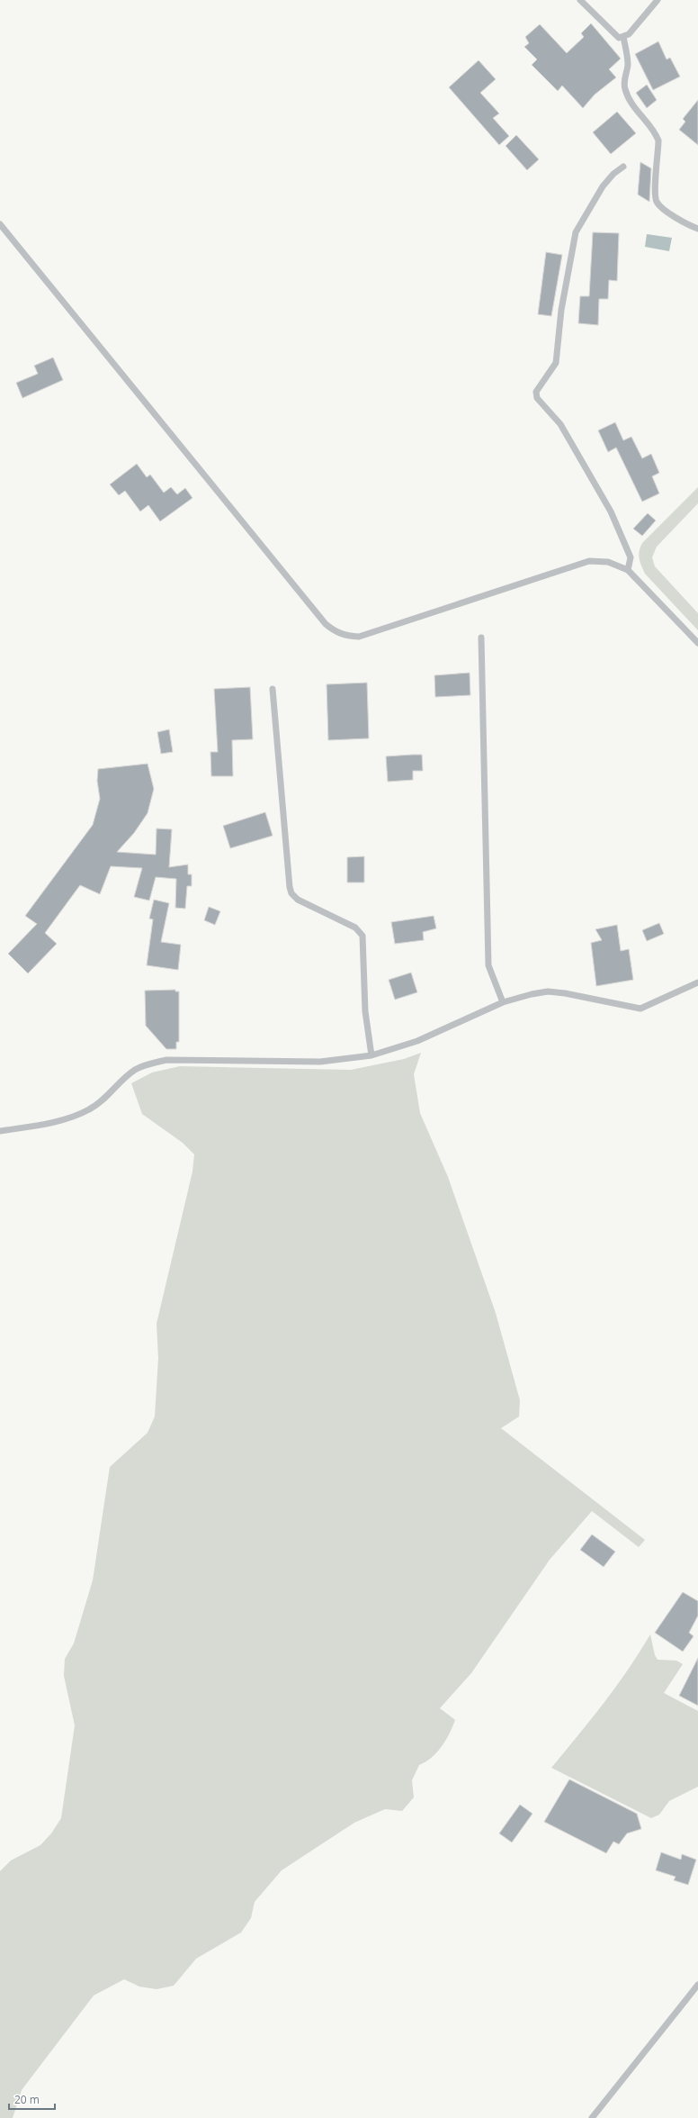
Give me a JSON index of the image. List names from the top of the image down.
{
  "scale_bar": "20 m"
}
